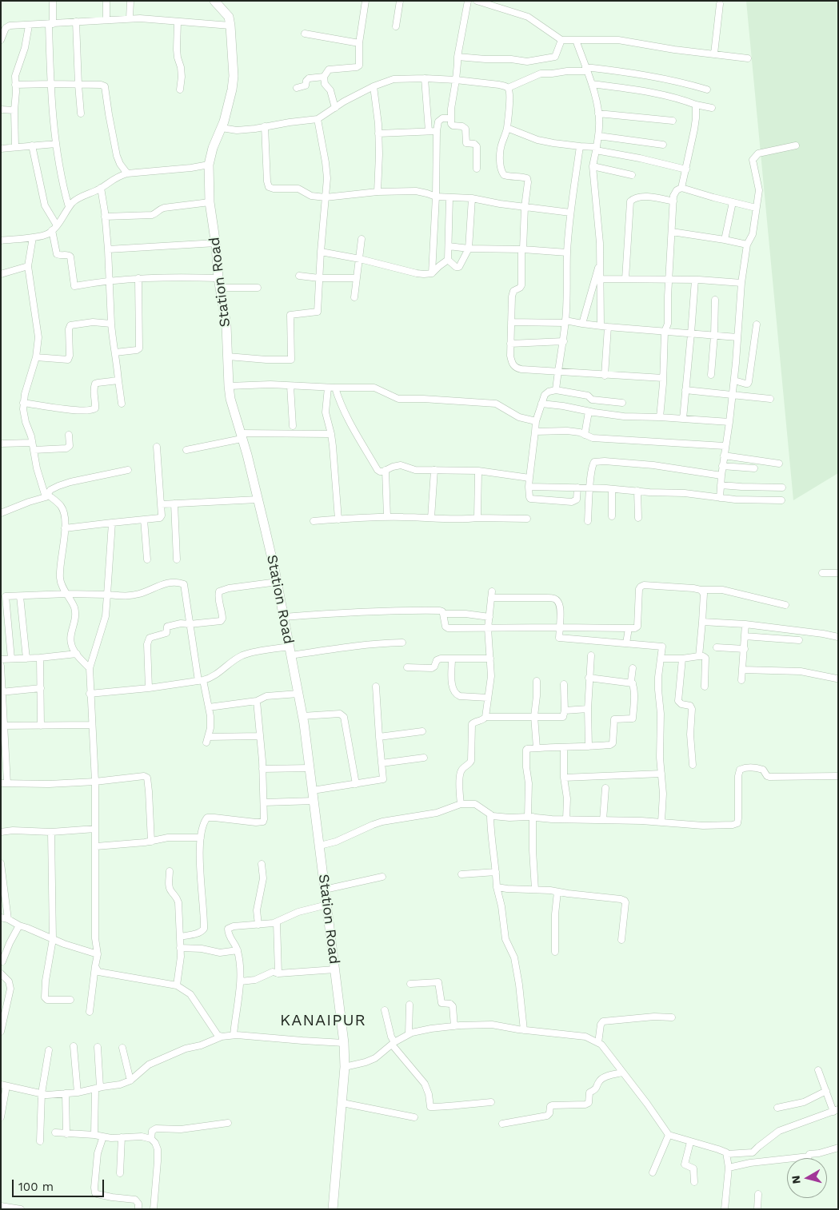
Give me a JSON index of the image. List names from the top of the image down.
{
  "streets": {
    "main road": ["Station Road"]
  },
  "districts": ["KANAIPUR"],
  "scale_bar": "100 m",
  "north": "left"
}
